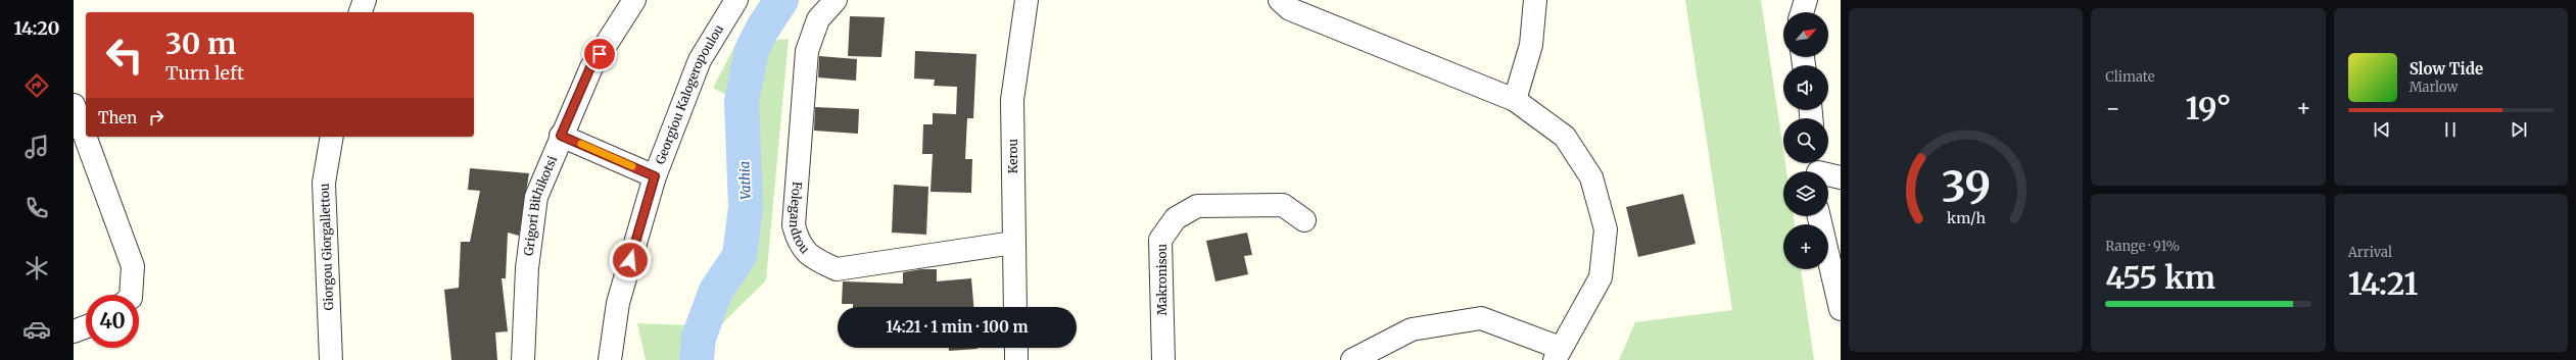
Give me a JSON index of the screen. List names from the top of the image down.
{
  "streets": {
    "street": [
      "Georgiou Kalogeropoulou",
      "Kerou",
      "Grigori Bithikotsi",
      "Folegandrou",
      "Giorgou Giorgallettou",
      "Makronisou"
    ]
  },
  "crossings": [
    ["Kerou", "Folegandrou"]
  ],
  "water": ["Vathia"],
  "north": "top right",
  "page": {
    "tabs": "14:20",
    "tile": [
      "Climate",
      ["Range · 91%", "455 km"],
      ["Arrival", "14:21"]
    ],
    "map_buttons": "+",
    "turn": ["30 m", "Turn left"],
    "song": ["Slow Tide", "Marlow"],
    "heat": ["−", "19°", "+"],
    "then": "Then",
    "limit": "40",
    "trip": "14:21 · 1 min · 100 m",
    "gauge": ["39", "km/h"]
  }
}
